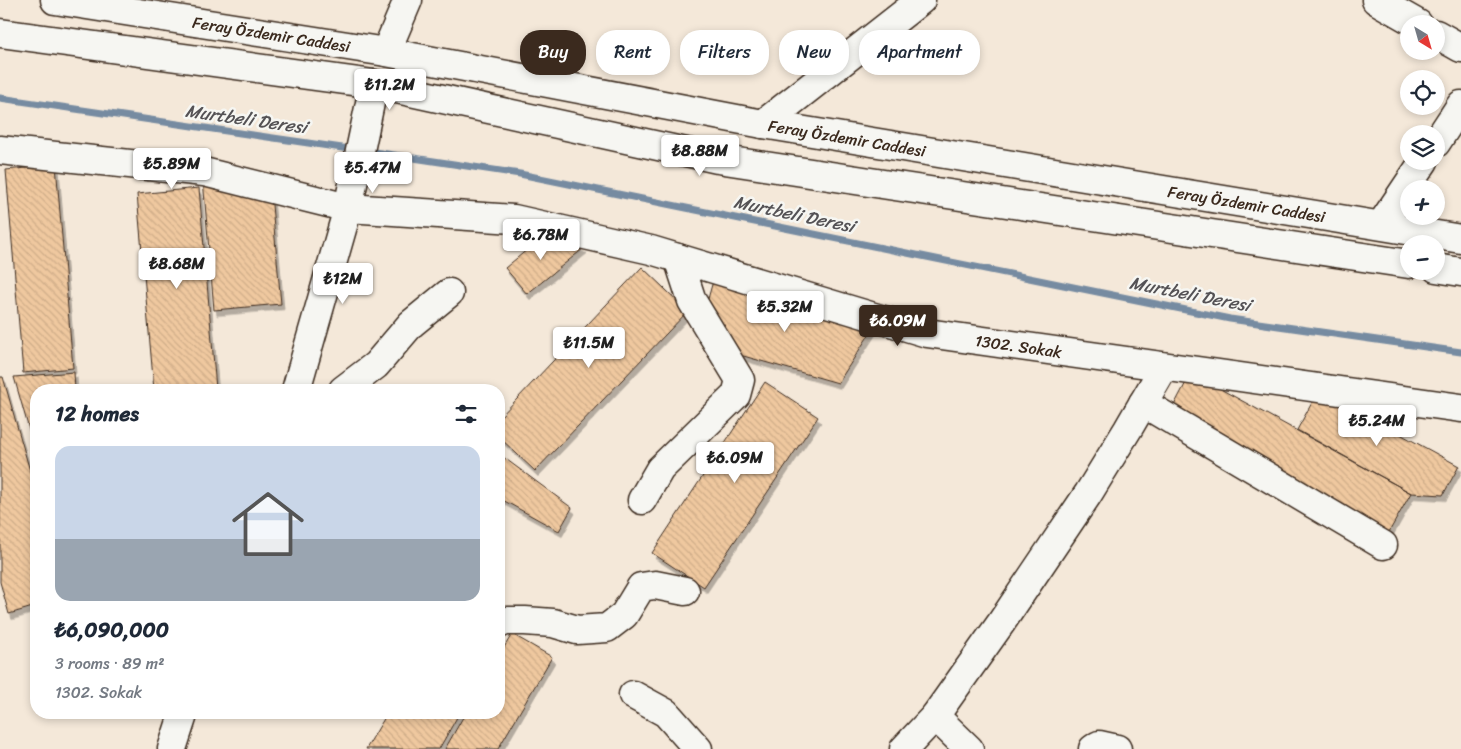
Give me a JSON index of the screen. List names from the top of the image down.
{
  "streets": {
    "street": ["Feray Özdemir Caddesi", "1302. Sokak"]
  },
  "water": ["Murtbeli Deresi"],
  "north": "bottom right",
  "page": {
    "map_buttons": ["+", "−"],
    "chip": [
      "Buy",
      "Rent",
      "Filters",
      "New",
      "Apartment"
    ],
    "price": [
      "₺11.2M",
      "₺8.88M",
      "₺5.89M",
      "₺5.47M",
      "₺6.78M",
      "₺8.68M",
      "₺12M",
      "₺5.32M",
      "₺6.09M",
      "₺11.5M",
      "₺5.24M",
      "₺6.09M"
    ],
    "heading": "12 homes",
    "list": [
      {
        "name": "₺6,090,000",
        "note": "3 rooms · 89 m² · 1302. Sokak"
      }
    ]
  }
}
